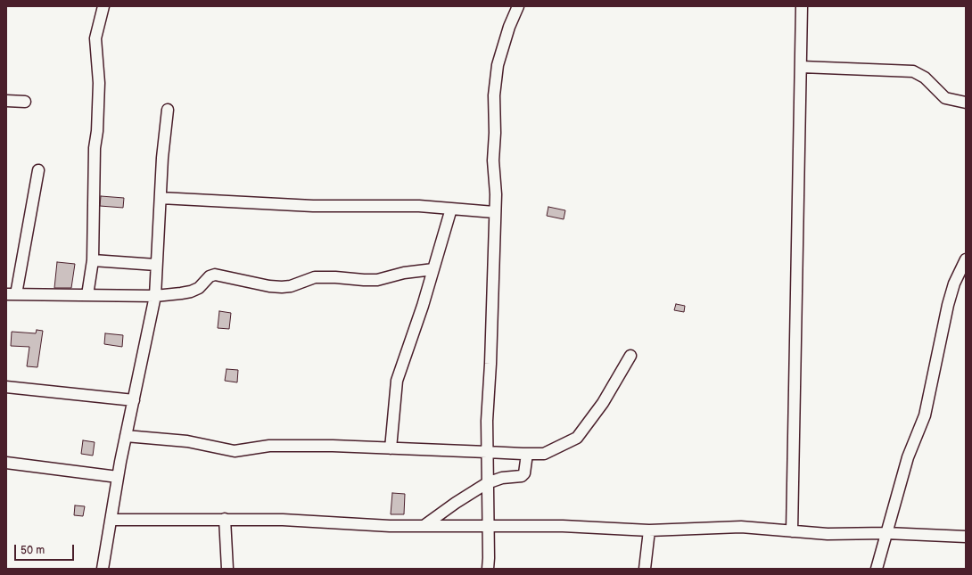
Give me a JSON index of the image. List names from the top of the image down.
{
  "scale_bar": "50 m"
}
